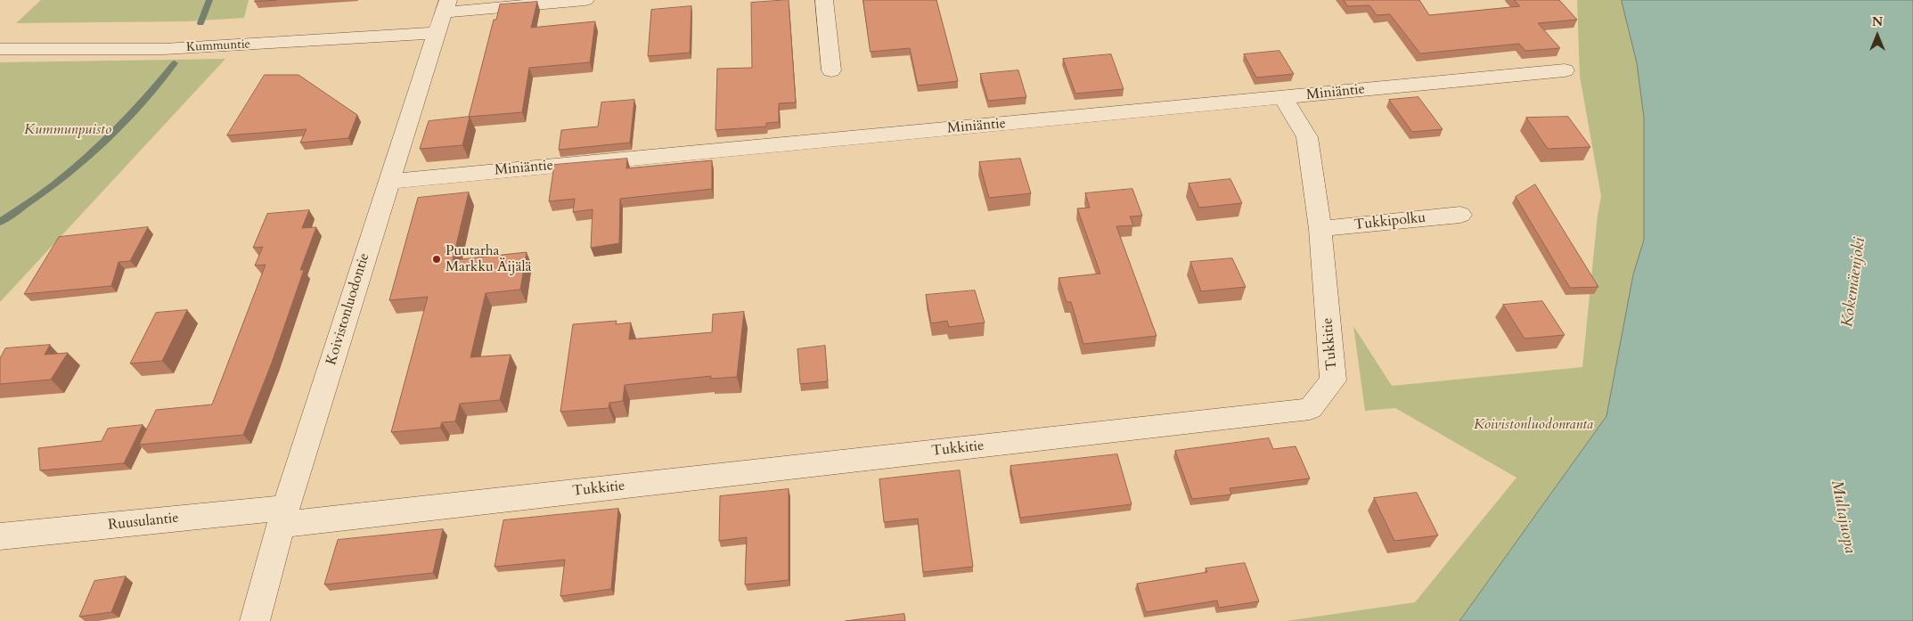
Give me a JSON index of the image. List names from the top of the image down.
{
  "streets": {
    "street": [
      "Kummuntie",
      "Miniäntie",
      "Tukkipolku",
      "Koivistonluodontie",
      "Tukkitie",
      "Ruusulantie"
    ]
  },
  "crossings": [
    ["Kummuntie", "Koivistonluodontie"],
    ["Miniäntie", "Koivistonluodontie"],
    ["Miniäntie", "Tukkitie"],
    ["Tukkipolku", "Tukkitie"],
    ["Koivistonluodontie", "Tukkitie"],
    ["Koivistonluodontie", "Ruusulantie"],
    ["Tukkitie", "Ruusulantie"]
  ],
  "water": ["Kokemäenjoki", "Multajuopa"],
  "parks": ["Kummunpuisto", "Koivistonluodonranta"],
  "places": ["Puutarha Markku Äijälä"],
  "north": "top"
}
